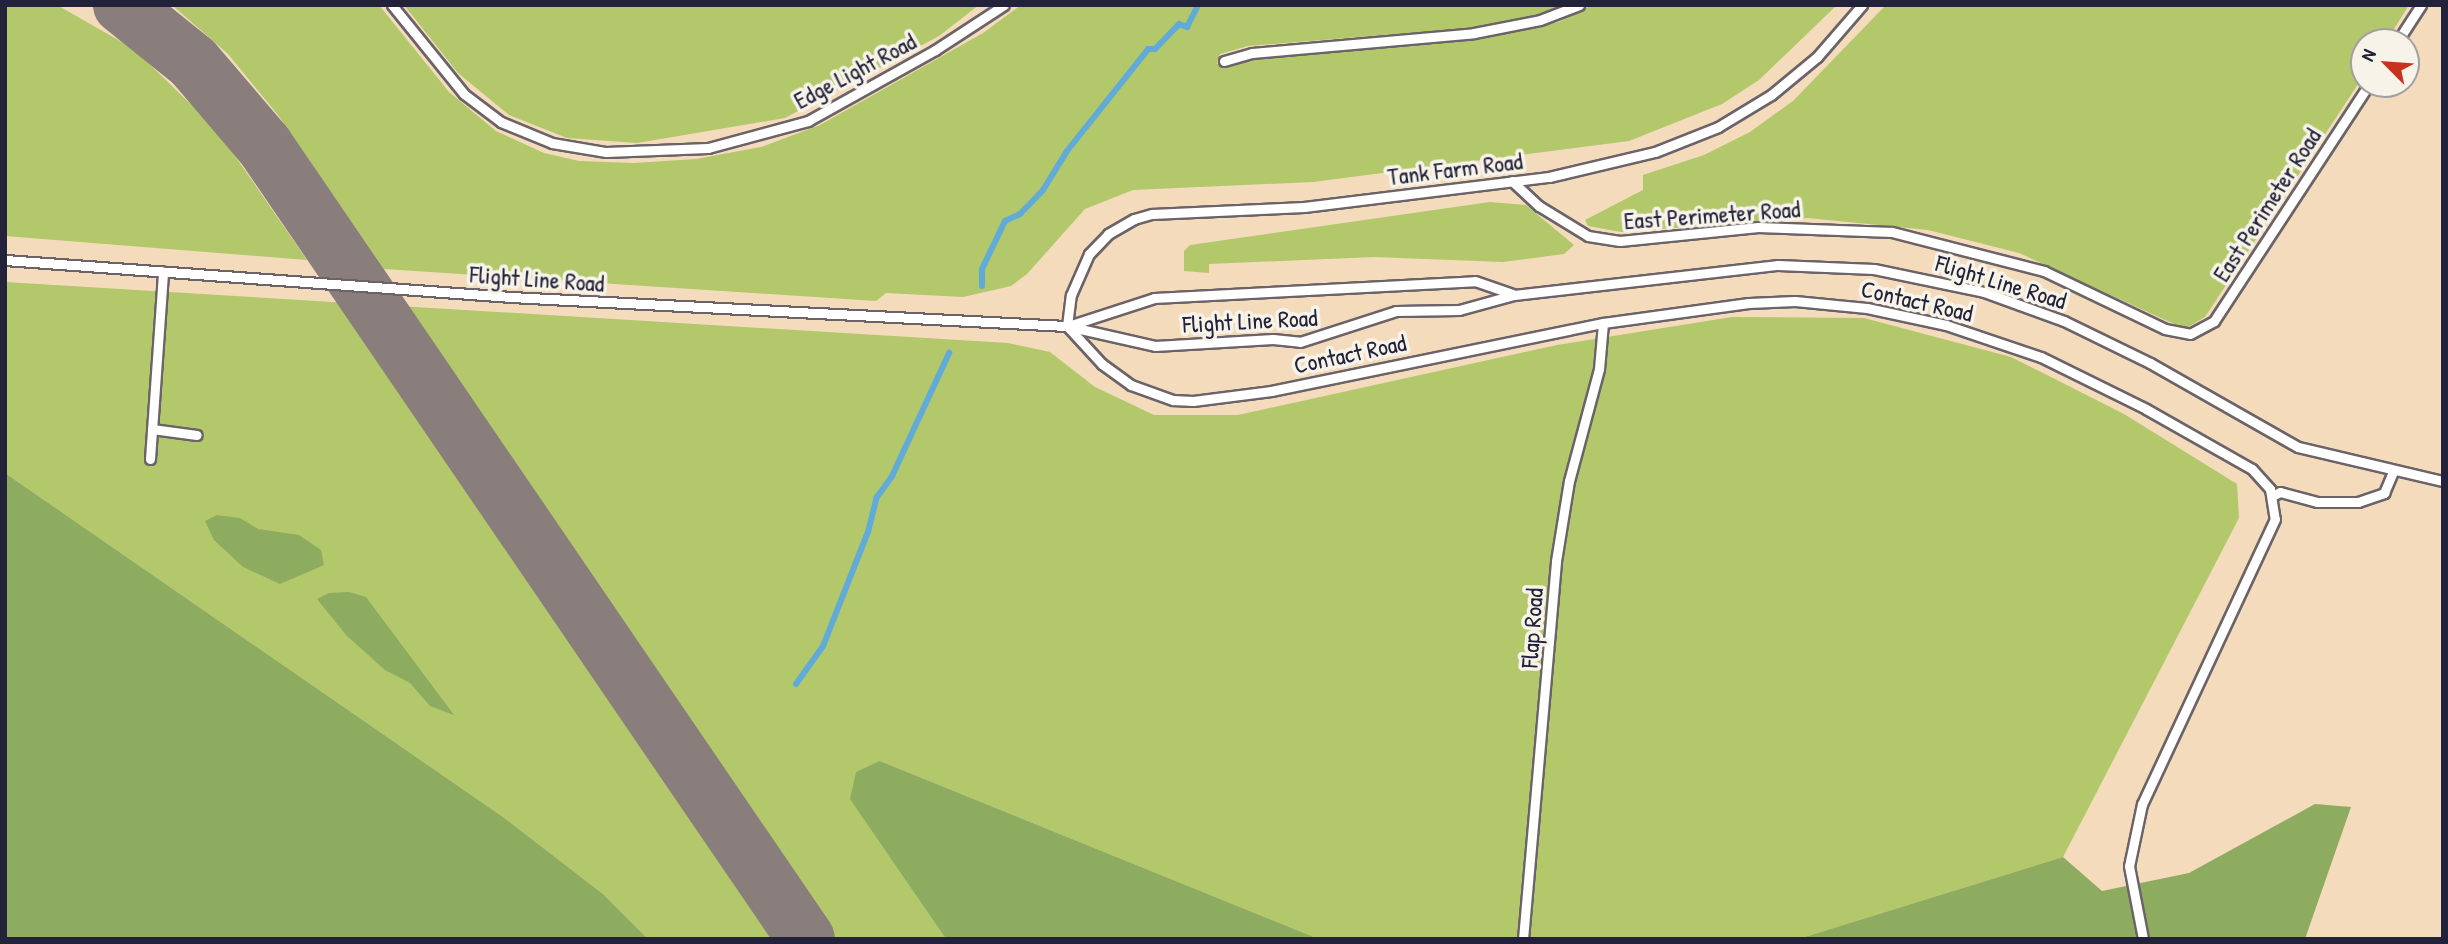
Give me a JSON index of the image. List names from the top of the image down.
{
  "streets": {
    "lane": [
      "Edge Light Road",
      "Tank Farm Road",
      "East Perimeter Road",
      "Flight Line Road",
      "Contact Road",
      "Flap Road"
    ]
  },
  "crossings": [
    ["Tank Farm Road", "East Perimeter Road"],
    ["Tank Farm Road", "Flight Line Road"],
    ["Tank Farm Road", "Contact Road"],
    ["Flight Line Road", "Contact Road"],
    ["Contact Road", "Flap Road"]
  ],
  "north": "top left"
}
